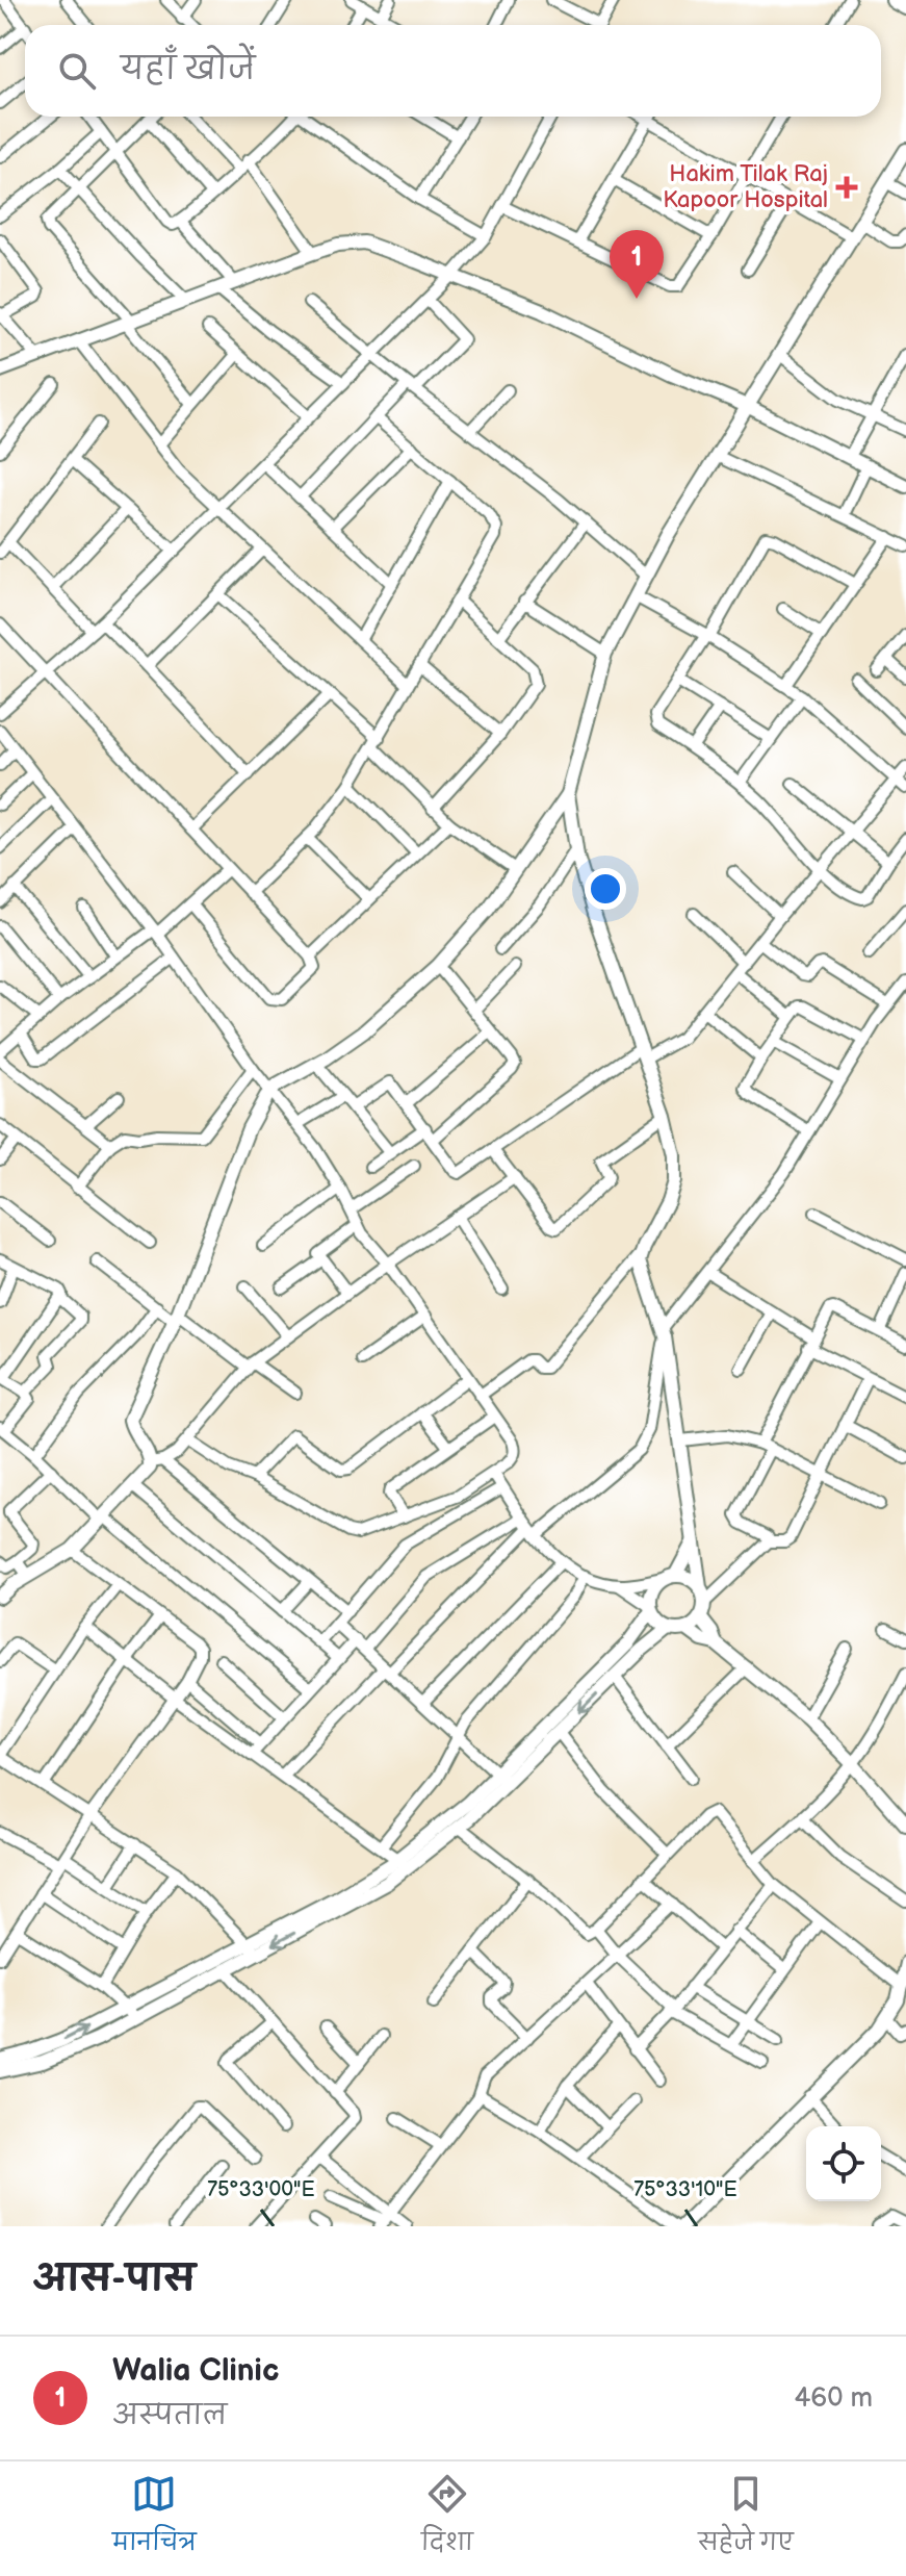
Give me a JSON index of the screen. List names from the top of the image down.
{
  "places": {
    "health": ["Hakim Tilak Raj Kapoor Hospital"]
  },
  "page": {
    "search": "यहाँ खोजें",
    "pins": "1",
    "heading": "आस-पास",
    "list": [
      {
        "mark": "1",
        "name": "Walia Clinic",
        "note": "अस्पताल",
        "value": "460 m"
      }
    ],
    "nav": ["मानचित्र", "दिशा", "सहेजे गए"]
  },
  "coordinates": ["75°33'00\"E", "75°33'10\"E"]
}
